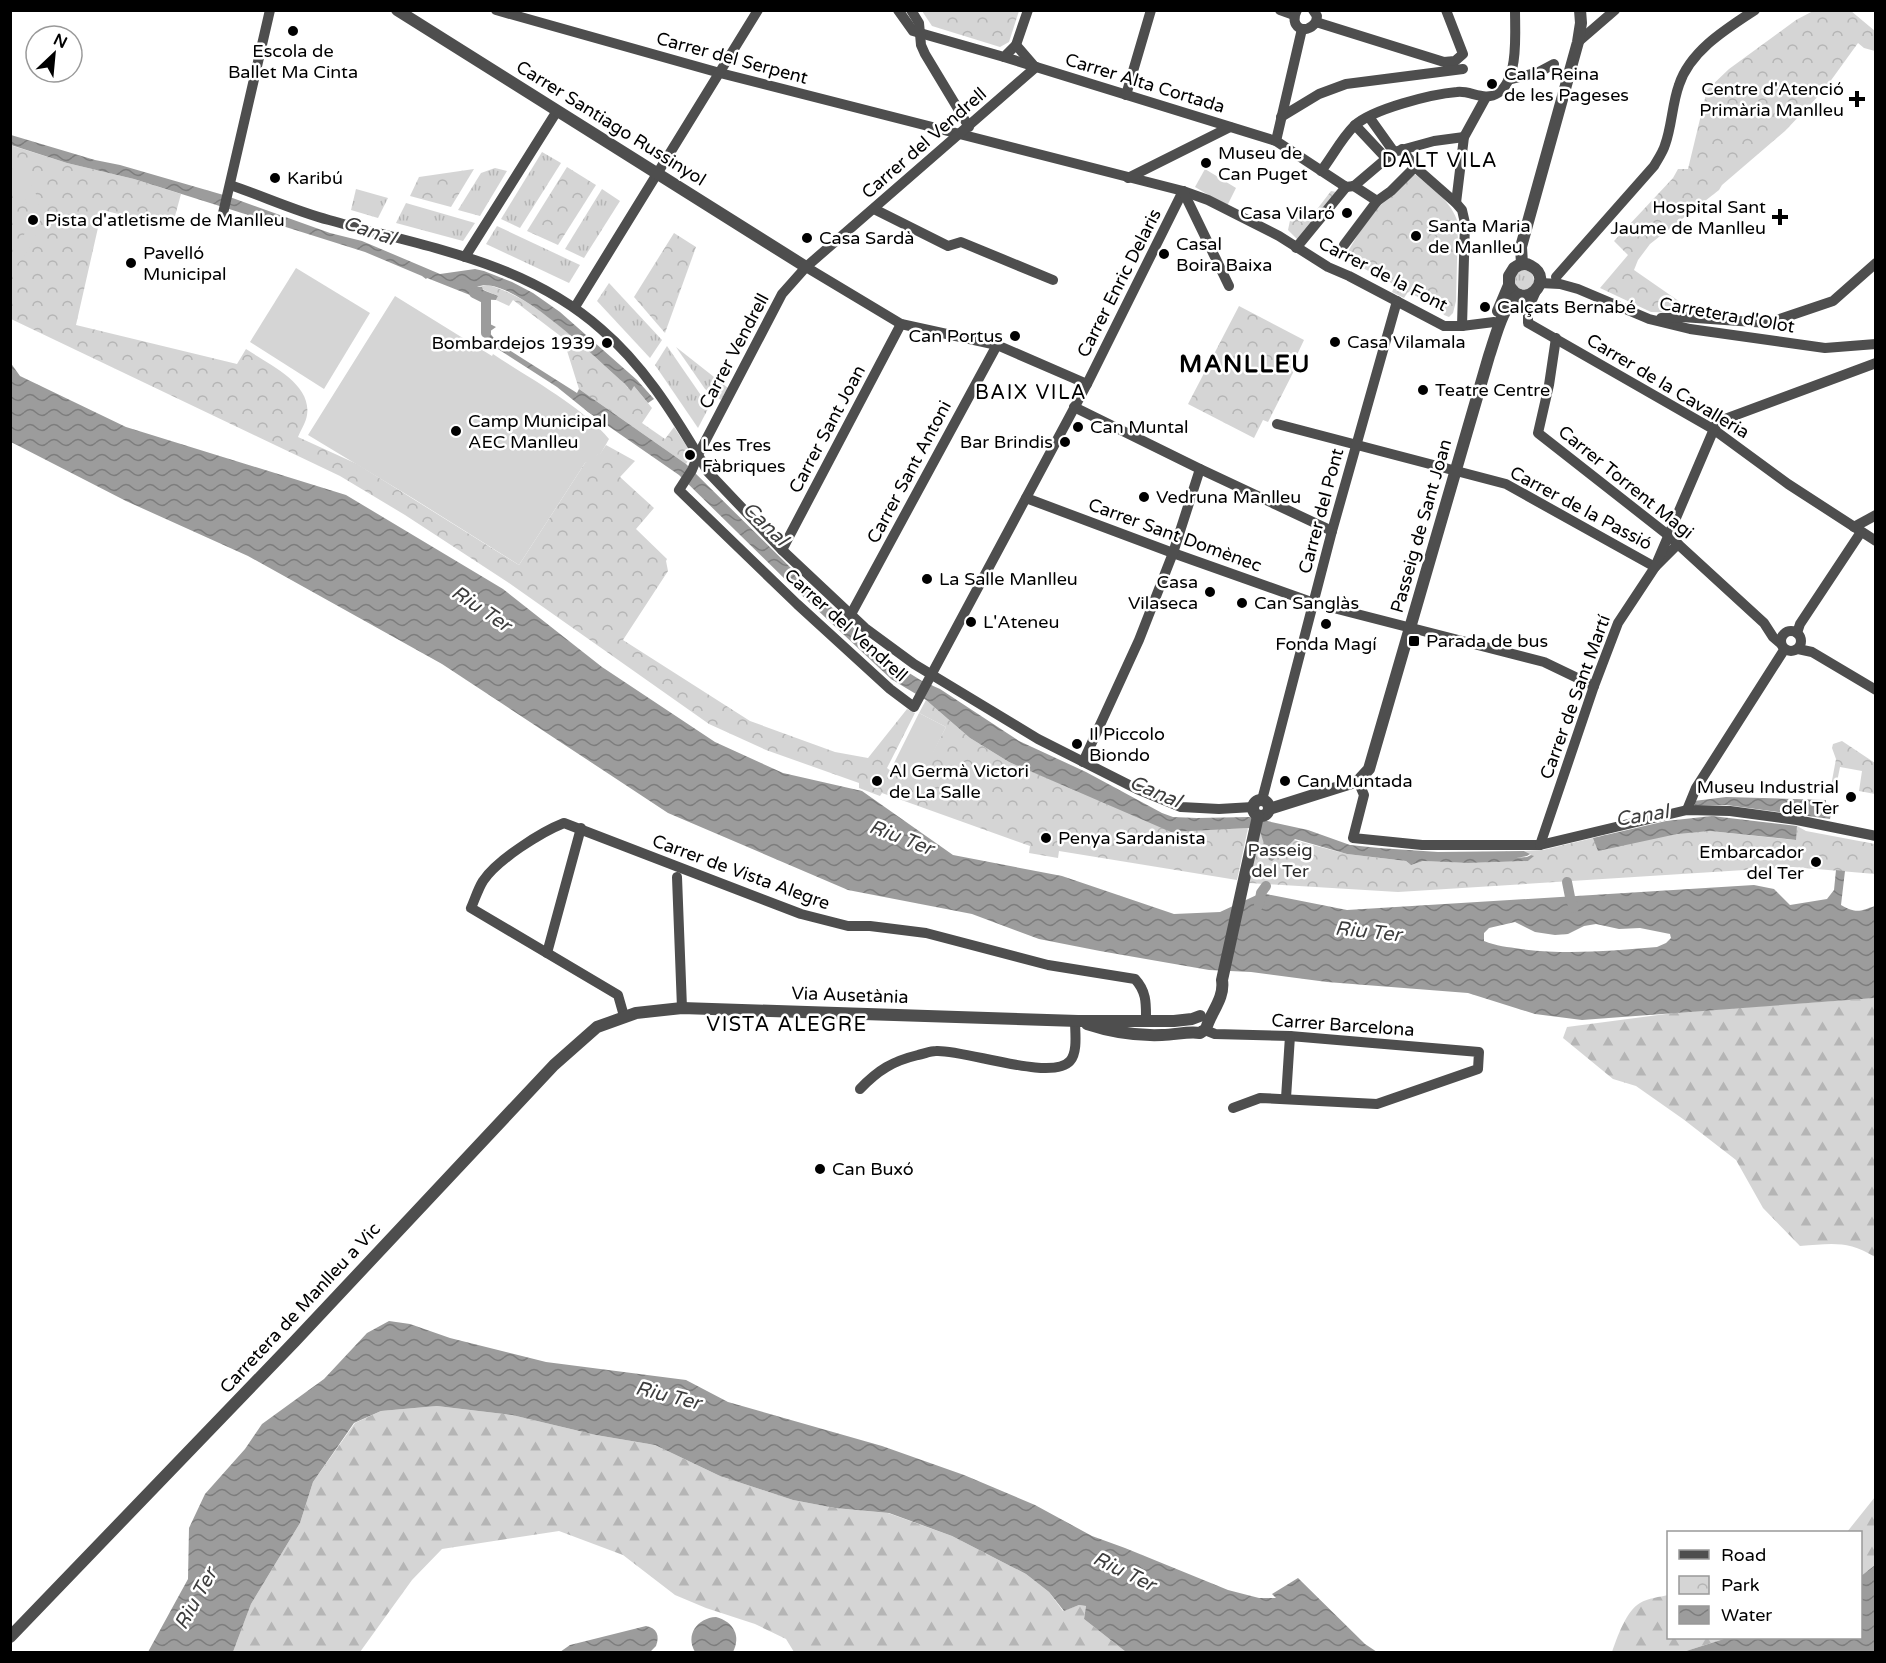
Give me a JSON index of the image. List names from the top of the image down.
{
  "streets": {
    "street": [
      "Carrer del Serpent",
      "Carrer Alta Cortada",
      "Carrer Santiago Russinyol",
      "Carrer del Vendrell",
      "Carrer de la Font",
      "Carrer Enric Delaris",
      "Carretera d'Olot",
      "Carrer Vendrell",
      "Carrer de la Cavalleria",
      "Carrer Sant Joan",
      "Carrer Sant Antoni",
      "Carrer Torrent Magi",
      "Carrer de la Passió",
      "Carrer del Pont",
      "Passeig de Sant Joan",
      "Carrer Sant Domènec",
      "Carrer de Sant Martí",
      "Carrer de Vista Alegre",
      "Via Ausetània",
      "Carrer Barcelona",
      "Carretera de Manlleu a Vic"
    ]
  },
  "crossings": [
    ["Carrer del Serpent", "Carrer del Vendrell"],
    ["Carrer del Serpent", "Carrer de la Font"],
    ["Carrer Alta Cortada", "Carrer del Vendrell"],
    ["Carrer Santiago Russinyol", "Carrer del Vendrell"],
    ["Carrer Santiago Russinyol", "Carrer Vendrell"],
    ["Carrer del Vendrell", "Carrer Enric Delaris"],
    ["Carrer del Vendrell", "Carrer Vendrell"],
    ["Carrer de la Font", "Carrer Enric Delaris"],
    ["Carrer de la Font", "Carrer del Pont"],
    ["Carrer Enric Delaris", "Carrer Sant Domènec"],
    ["Carretera d'Olot", "Carrer de la Cavalleria"],
    ["Carretera d'Olot", "Passeig de Sant Joan"],
    ["Carrer de la Cavalleria", "Carrer Torrent Magi"],
    ["Carrer de la Cavalleria", "Passeig de Sant Joan"],
    ["Carrer de la Cavalleria", "Carrer de Sant Martí"],
    ["Carrer Torrent Magi", "Carrer de Sant Martí"],
    ["Carrer de la Passió", "Carrer del Pont"],
    ["Carrer de la Passió", "Passeig de Sant Joan"],
    ["Carrer de la Passió", "Carrer de Sant Martí"],
    ["Carrer del Pont", "Carrer Sant Domènec"],
    ["Passeig de Sant Joan", "Carrer Sant Domènec"],
    ["Carrer Sant Domènec", "Carrer de Sant Martí"],
    ["Carrer de Vista Alegre", "Via Ausetània"],
    ["Via Ausetània", "Carrer Barcelona"],
    ["Via Ausetània", "Carretera de Manlleu a Vic"]
  ],
  "districts": [
    "DALT VILA",
    "MANLLEU",
    "BAIX VILA",
    "VISTA ALEGRE"
  ],
  "water": ["Canal", "Riu Ter"],
  "parks": ["Passeig del Ter"],
  "places": {
    "other": [
      "Escola de Ballet Ma Cinta",
      "Ca la Reina de les Pageses",
      "Museu de Can Puget",
      "Karibú",
      "Casa Vilaró",
      "Pista d'atletisme de Manlleu",
      "Santa Maria de Manlleu",
      "Casa Sardà",
      "Casal Boira Baixa",
      "Pavelló Municipal",
      "Calçats Bernabé",
      "Can Portus",
      "Casa Vilamala",
      "Bombardejos 1939",
      "Teatre Centre",
      "Can Muntal",
      "Camp Municipal AEC Manlleu",
      "Bar Brindis",
      "Les Tres Fàbriques",
      "Vedruna Manlleu",
      "La Salle Manlleu",
      "Casa Vilaseca",
      "Can Sanglàs",
      "L'Ateneu",
      "Fonda Magí",
      "Il Piccolo Biondo",
      "Al Germà Victori de La Salle",
      "Can Muntada",
      "Museu Industrial del Ter",
      "Penya Sardanista",
      "Embarcador del Ter",
      "Can Buxó"
    ],
    "health": ["Centre d'Atenció Primària Manlleu", "Hospital Sant Jaume de Manlleu"],
    "transit": ["Parada de bus"]
  },
  "legend": ["Road", "Park", "Water"],
  "north": "top right"
}
